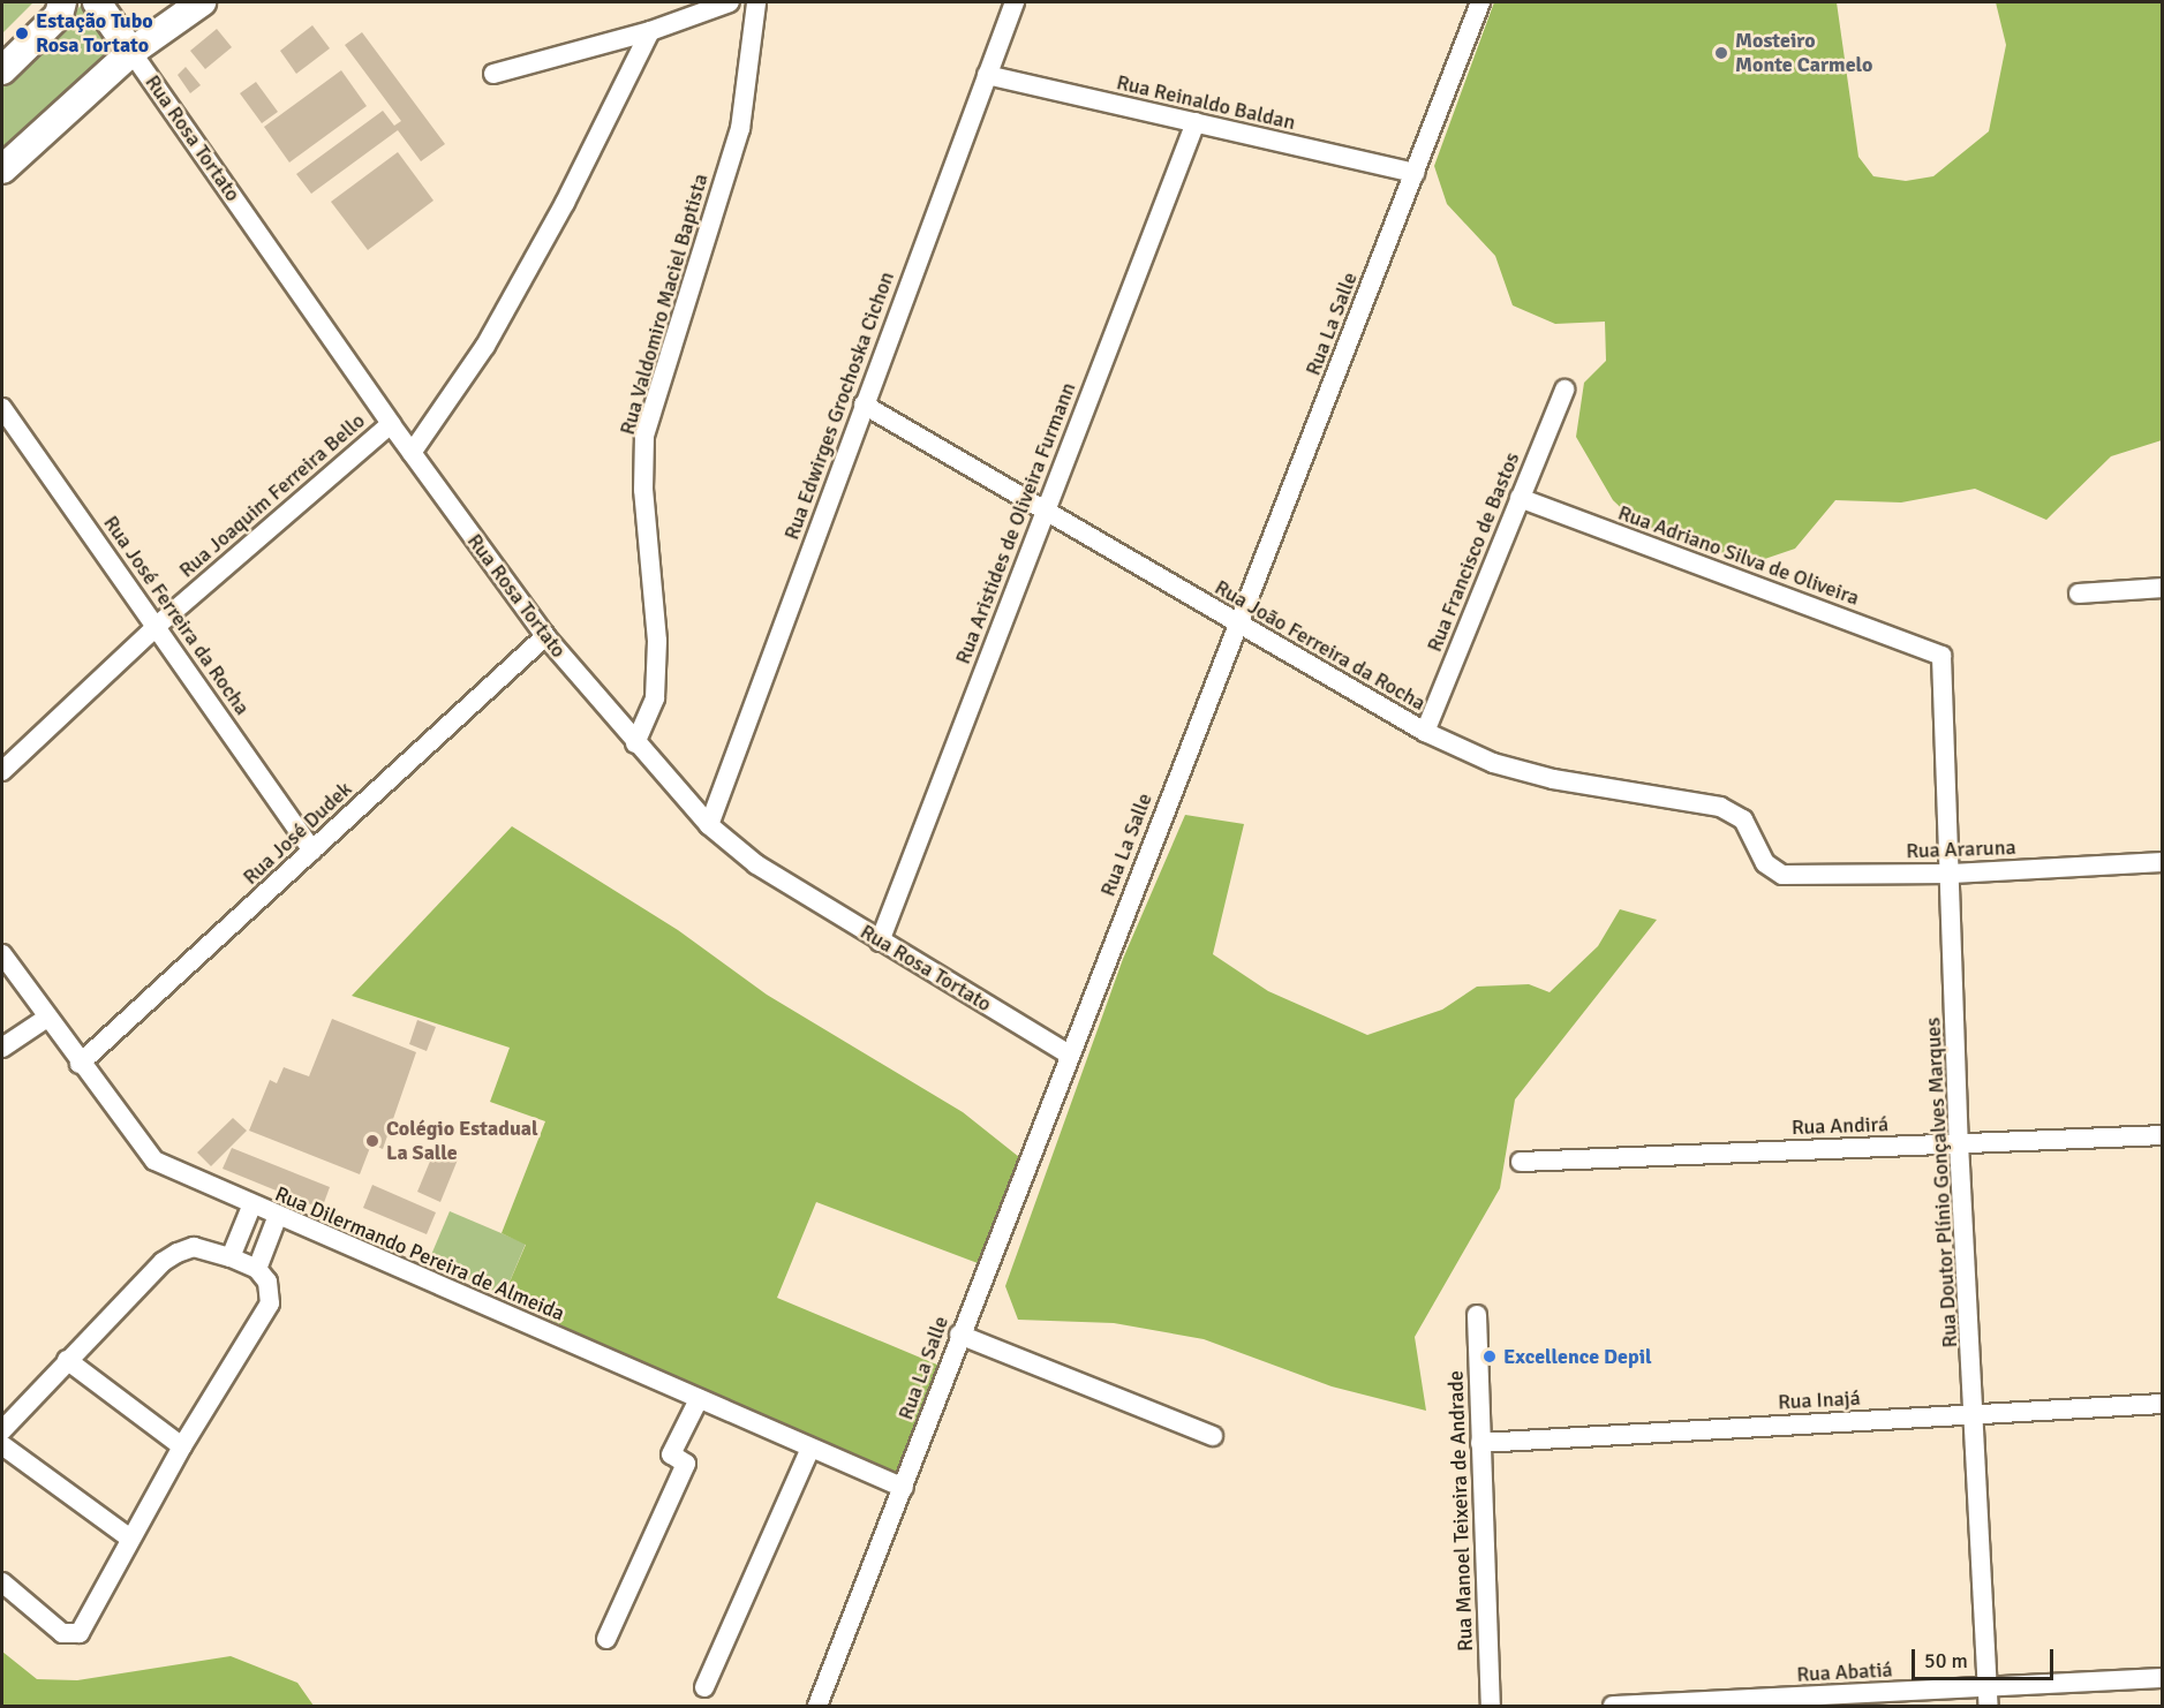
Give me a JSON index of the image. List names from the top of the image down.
{
  "streets": {
    "main road": ["Rua Rosa Tortato"],
    "street": [
      "Rua Reinaldo Baldan",
      "Rua Valdomiro Maciel Baptista",
      "Rua La Salle",
      "Rua Edwirges Grochoska Cichon",
      "Rua Joaquim Ferreira Bello",
      "Rua Aristides de Oliveira Furmann",
      "Rua Francisco de Bastos",
      "Rua Adriano Silva de Oliveira",
      "Rua José Ferreira da Rocha",
      "Rua João Ferreira da Rocha",
      "Rua José Dudek",
      "Rua Araruna",
      "Rua Andirá",
      "Rua Doutor Plínio Gonçalves Marques",
      "Rua Dilermando Pereira de Almeida",
      "Rua Inajá",
      "Rua Manoel Teixeira de Andrade",
      "Rua Abatiá"
    ]
  },
  "crossings": [
    ["Rua Reinaldo Baldan", "Rua La Salle"],
    ["Rua Reinaldo Baldan", "Rua Edwirges Grochoska Cichon"],
    ["Rua Reinaldo Baldan", "Rua Aristides de Oliveira Furmann"],
    ["Rua Rosa Tortato", "Rua Valdomiro Maciel Baptista"],
    ["Rua Rosa Tortato", "Rua La Salle"],
    ["Rua Rosa Tortato", "Rua Edwirges Grochoska Cichon"],
    ["Rua Rosa Tortato", "Rua Joaquim Ferreira Bello"],
    ["Rua Rosa Tortato", "Rua Aristides de Oliveira Furmann"],
    ["Rua Rosa Tortato", "Rua José Dudek"],
    ["Rua La Salle", "Rua João Ferreira da Rocha"],
    ["Rua La Salle", "Rua Dilermando Pereira de Almeida"],
    ["Rua Edwirges Grochoska Cichon", "Rua João Ferreira da Rocha"],
    ["Rua Joaquim Ferreira Bello", "Rua José Ferreira da Rocha"],
    ["Rua Aristides de Oliveira Furmann", "Rua João Ferreira da Rocha"],
    ["Rua Francisco de Bastos", "Rua Adriano Silva de Oliveira"],
    ["Rua Francisco de Bastos", "Rua João Ferreira da Rocha"],
    ["Rua Adriano Silva de Oliveira", "Rua Doutor Plínio Gonçalves Marques"],
    ["Rua José Ferreira da Rocha", "Rua José Dudek"],
    ["Rua João Ferreira da Rocha", "Rua Araruna"],
    ["Rua José Dudek", "Rua Dilermando Pereira de Almeida"],
    ["Rua Araruna", "Rua Doutor Plínio Gonçalves Marques"],
    ["Rua Andirá", "Rua Doutor Plínio Gonçalves Marques"],
    ["Rua Doutor Plínio Gonçalves Marques", "Rua Inajá"],
    ["Rua Doutor Plínio Gonçalves Marques", "Rua Abatiá"],
    ["Rua Inajá", "Rua Manoel Teixeira de Andrade"]
  ],
  "places": [
    "Estação Tubo Rosa Tortato",
    "Mosteiro Monte Carmelo",
    "Colégio Estadual La Salle",
    "Excellence Depil"
  ],
  "scale_bar": "50 m"
}
